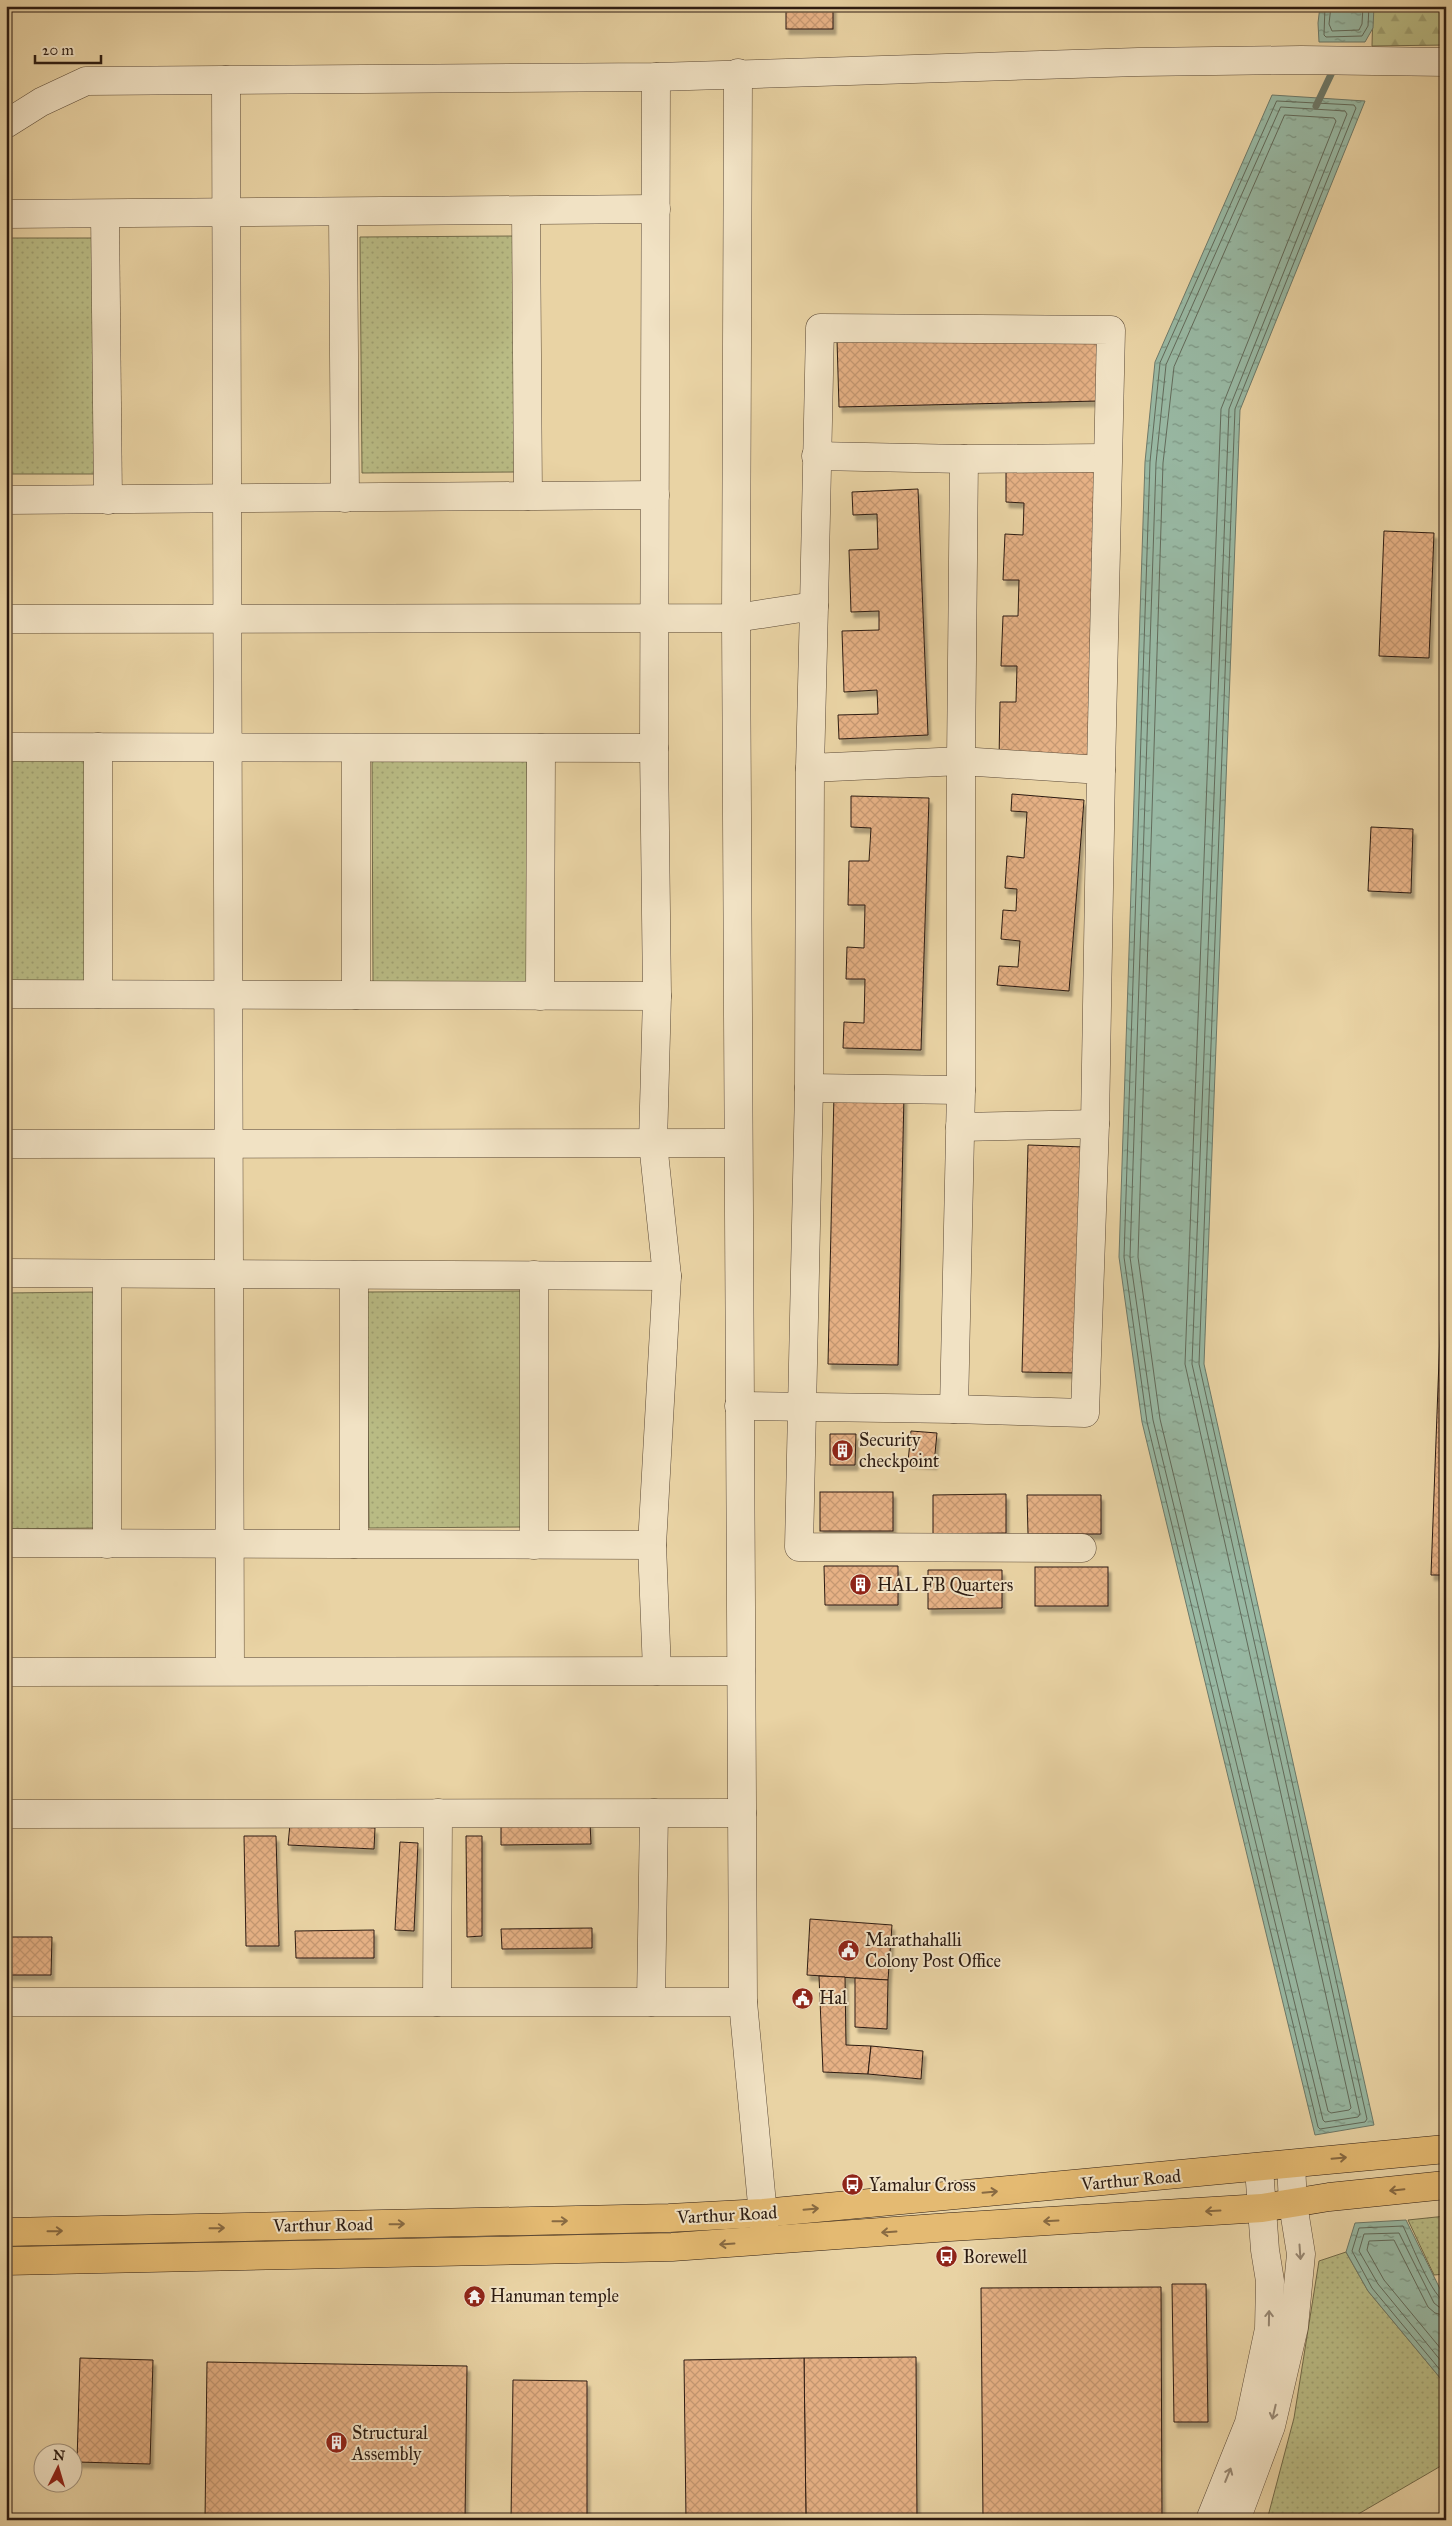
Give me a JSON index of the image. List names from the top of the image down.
{
  "streets": {
    "main road": ["Varthur Road"]
  },
  "places": {
    "building": ["Security checkpoint", "HAL FB Quarters", "Structural Assembly"],
    "public building": ["Marathahalli Colony Post Office", "Hal"],
    "bus stop": ["Yamalur Cross", "Borewell"],
    "temple": ["Hanuman temple"]
  },
  "scale_bar": "20 m",
  "north": "top"
}
